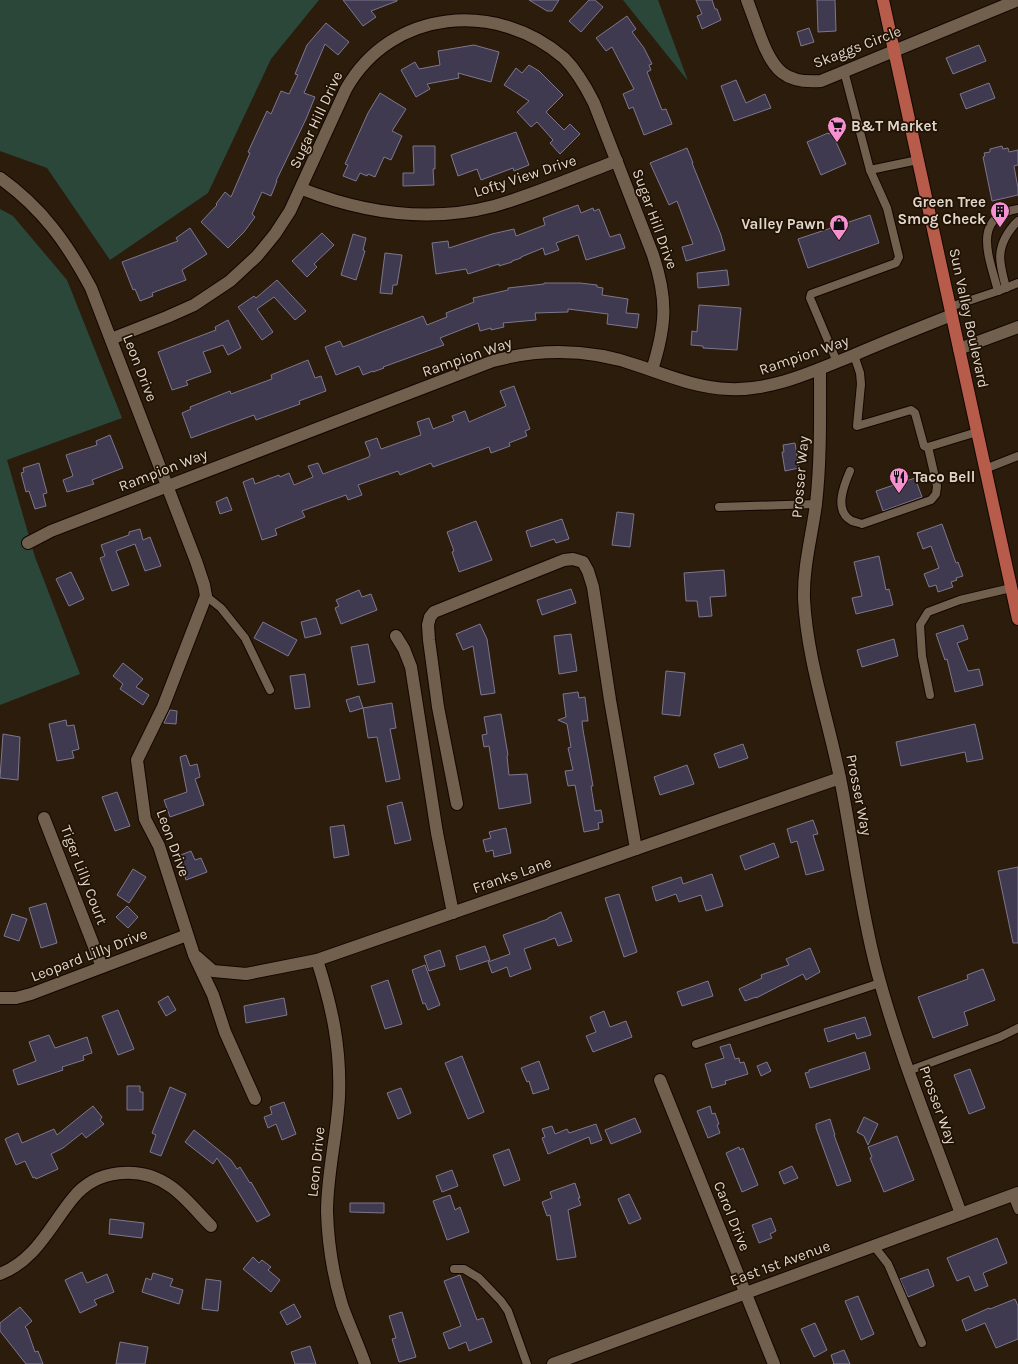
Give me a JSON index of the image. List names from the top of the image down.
{
  "streets": {
    "main road": ["Sun Valley Boulevard"],
    "street": [
      "Skaggs Circle",
      "Sugar Hill Drive",
      "Lofty View Drive",
      "Rampion Way",
      "Leon Drive",
      "Prosser Way",
      "Tiger Lilly Court",
      "Franks Lane",
      "Leopard Lilly Drive",
      "Carol Drive",
      "East 1st Avenue"
    ]
  },
  "crossings": [
    ["Skaggs Circle", "Sun Valley Boulevard"],
    ["Sugar Hill Drive", "Lofty View Drive"],
    ["Sugar Hill Drive", "Rampion Way"],
    ["Sugar Hill Drive", "Leon Drive"],
    ["Sun Valley Boulevard", "Rampion Way"],
    ["Rampion Way", "Leon Drive"],
    ["Rampion Way", "Prosser Way"],
    ["Leon Drive", "Franks Lane"],
    ["Leon Drive", "Leopard Lilly Drive"],
    ["Prosser Way", "Franks Lane"],
    ["Prosser Way", "East 1st Avenue"],
    ["Tiger Lilly Court", "Leopard Lilly Drive"],
    ["Carol Drive", "East 1st Avenue"]
  ],
  "places": {
    "supermarket": ["B&T Market"],
    "building": ["Green Tree Smog Check"],
    "shop": ["Valley Pawn"],
    "restaurant": ["Taco Bell"]
  }
}
